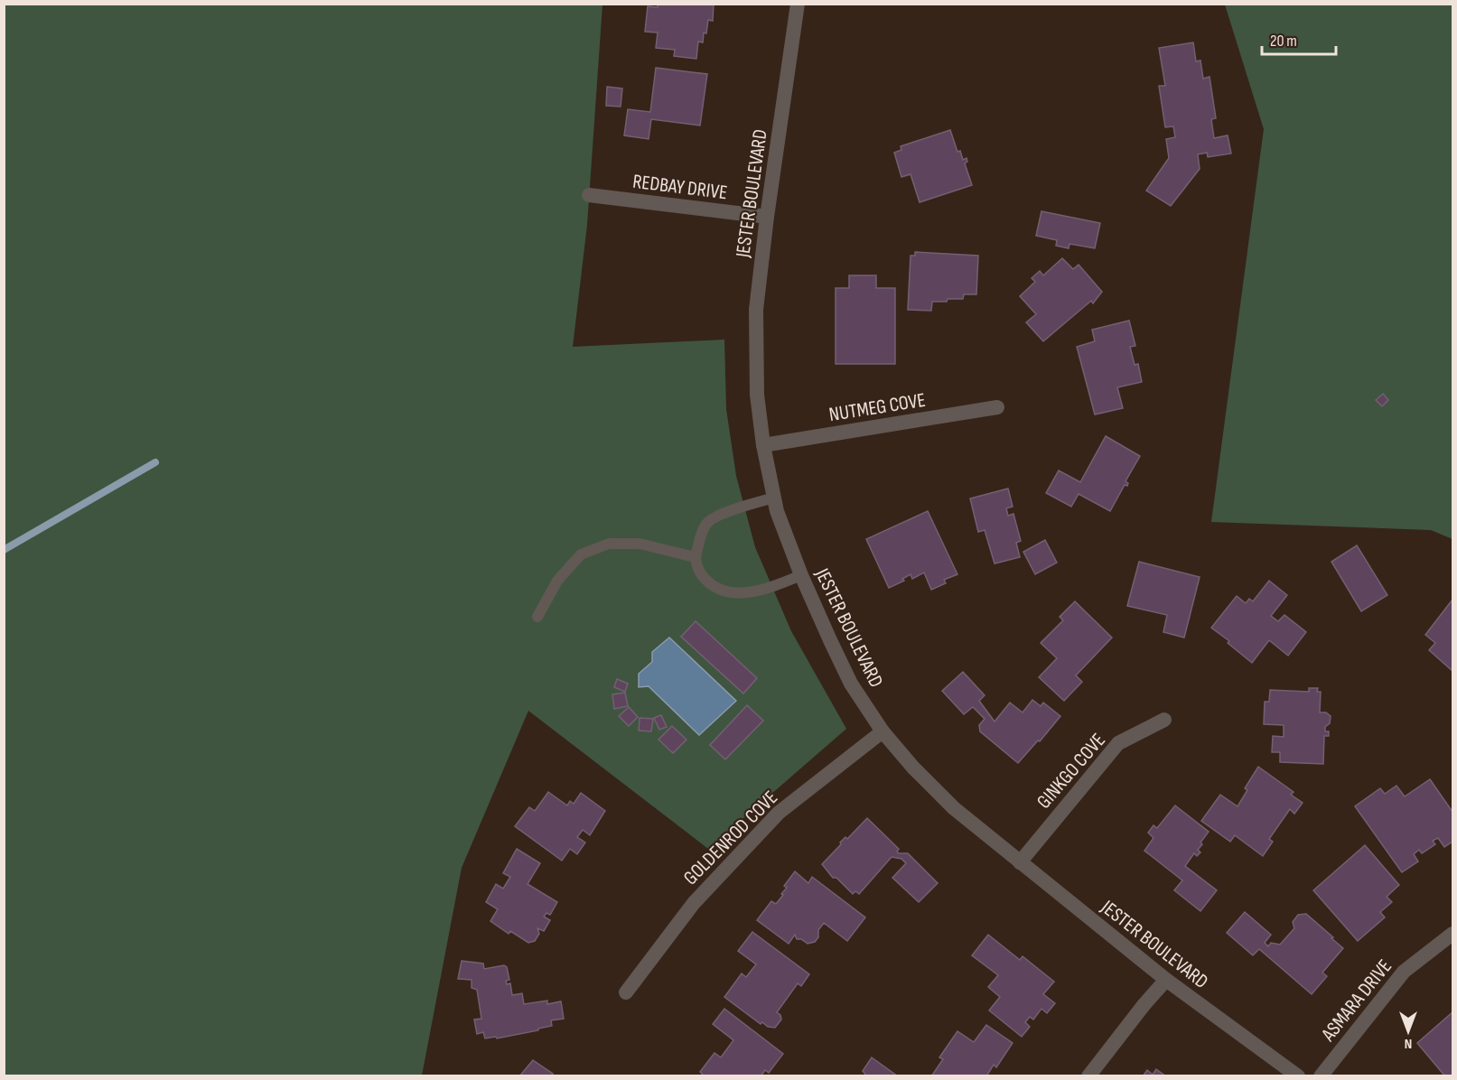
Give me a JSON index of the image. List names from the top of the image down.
{
  "streets": {
    "street": [
      "REDBAY DRIVE",
      "JESTER BOULEVARD",
      "NUTMEG COVE",
      "GINKGO COVE",
      "GOLDENROD COVE",
      "ASMARA DRIVE"
    ]
  },
  "crossings": [
    ["REDBAY DRIVE", "JESTER BOULEVARD"],
    ["JESTER BOULEVARD", "NUTMEG COVE"],
    ["JESTER BOULEVARD", "GINKGO COVE"],
    ["JESTER BOULEVARD", "GOLDENROD COVE"]
  ],
  "scale_bar": "20 m",
  "north": "bottom"
}
